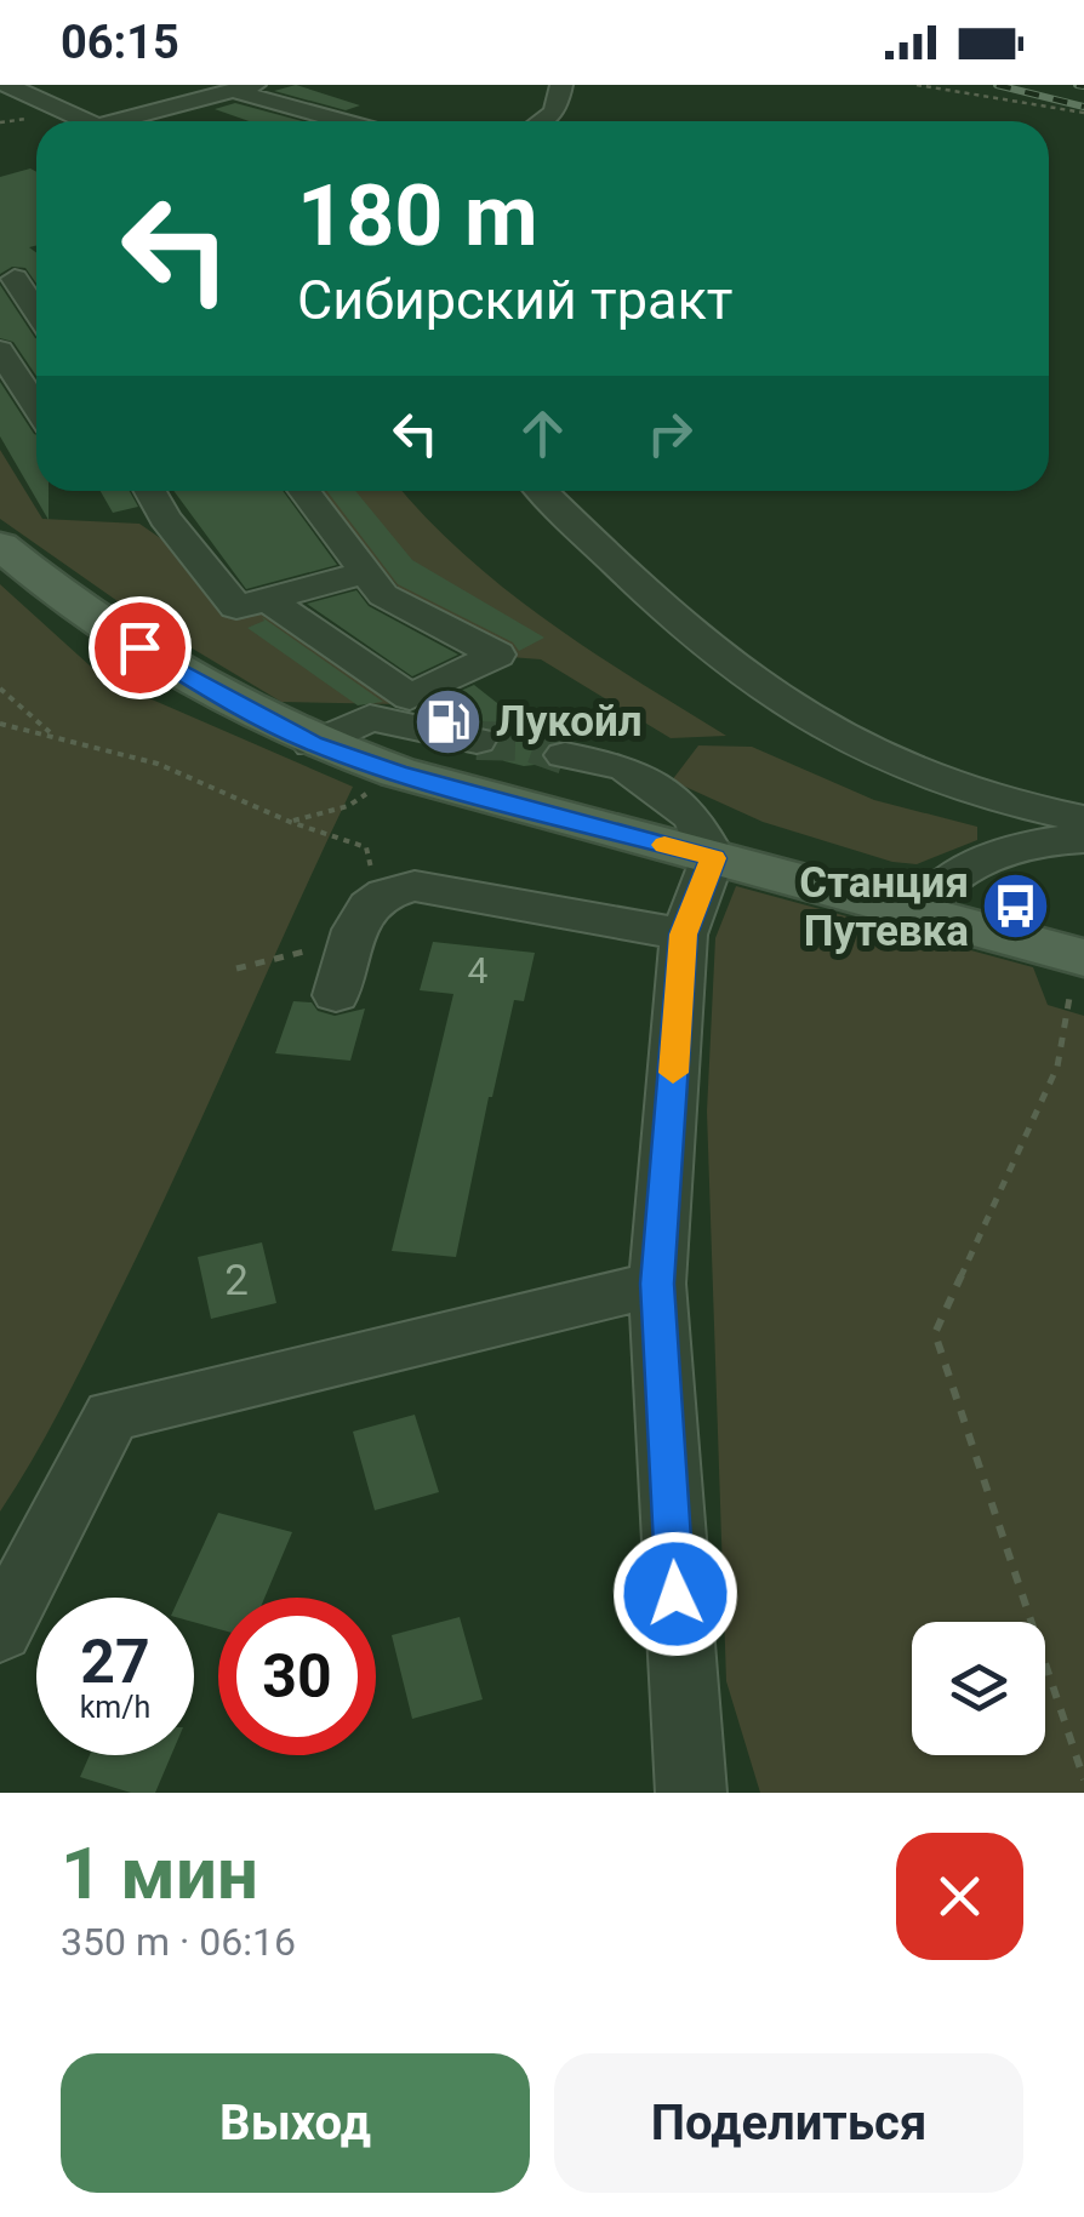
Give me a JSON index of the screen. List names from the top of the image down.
{
  "places": {
    "fuel station": ["Лукойл"],
    "bus stop": ["Станция Путевка"]
  },
  "house_numbers": ["4", "2"],
  "page": {
    "status": "06:15",
    "turn": ["180 m", "Сибирский тракт"],
    "speed": "27 km/h",
    "limit": "30",
    "heading": ["1 мин", "350 m · 06:16"],
    "buttons": ["Выход", "Поделиться"]
  }
}
